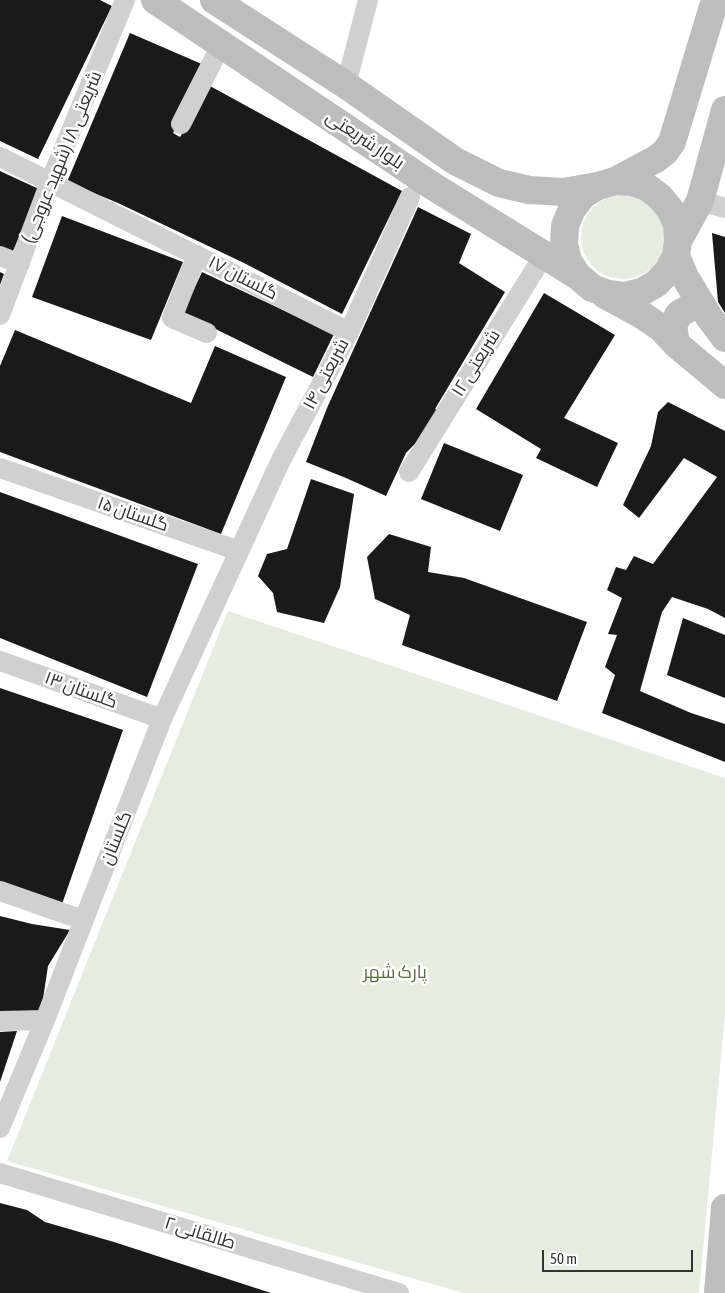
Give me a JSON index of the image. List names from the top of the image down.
{
  "streets": {
    "main road": ["بلوار شریعتی"],
    "street": [
      "شریعتی ۱۸ (شهید عروجی)",
      "گلستان ۱۷",
      "شریعتی ۱۲",
      "شریعتی ۱۴",
      "گلستان ۱۵",
      "گلستان ۱۳",
      "گلستان",
      "طالقانی ۲"
    ]
  },
  "crossings": [
    ["بلوار شریعتی", "شریعتی ۱۲"],
    ["شریعتی ۱۸ (شهید عروجی)", "گلستان ۱۷"],
    ["گلستان ۱۷", "شریعتی ۱۴"],
    ["شریعتی ۱۴", "گلستان ۱۵"],
    ["شریعتی ۱۴", "گلستان"],
    ["گلستان ۱۵", "گلستان"],
    ["گلستان ۱۳", "گلستان"]
  ],
  "parks": ["پارک شهر"],
  "scale_bar": "50 m"
}
